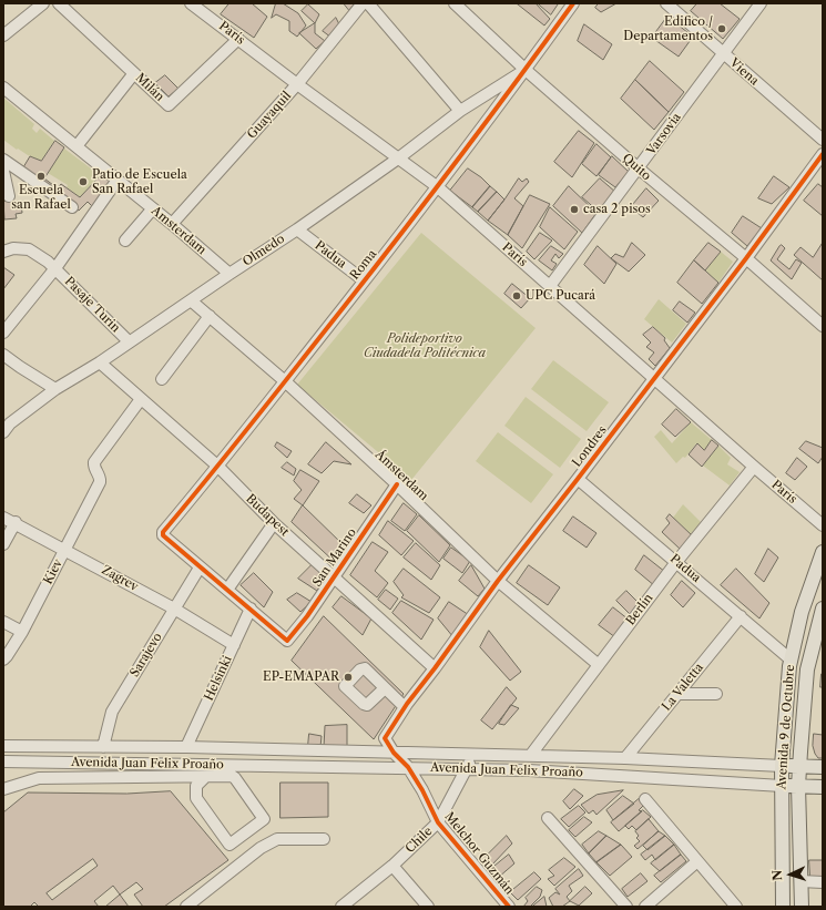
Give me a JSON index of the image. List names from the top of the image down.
{
  "streets": {
    "main road": ["Avenida 9 de Octubre", "Avenida Juan Felix Proaño"],
    "street": [
      "París",
      "Viena",
      "Milán",
      "Guayaquil",
      "Varsovia",
      "Quito",
      "Amsterdam",
      "Olmedo",
      "Padua",
      "Roma",
      "Pasaje Turin",
      "Londres",
      "Ámsterdam",
      "Budapest",
      "San Marino",
      "Kiev",
      "Zagrev",
      "Berlín",
      "Sarajevo",
      "Helsinki",
      "La Valetta",
      "Chile",
      "Melchor Guzmán"
    ]
  },
  "crossings": [
    ["París", "Milán"],
    ["París", "Guayaquil"],
    ["París", "Varsovia"],
    ["París", "Olmedo"],
    ["París", "Roma"],
    ["París", "Londres"],
    ["París", "Berlín"],
    ["Viena", "Varsovia"],
    ["Guayaquil", "Amsterdam"],
    ["Varsovia", "Quito"],
    ["Quito", "Olmedo"],
    ["Quito", "Roma"],
    ["Quito", "Londres"],
    ["Amsterdam", "Olmedo"],
    ["Olmedo", "Padua"],
    ["Olmedo", "Roma"],
    ["Olmedo", "Pasaje Turin"],
    ["Olmedo", "Ámsterdam"],
    ["Olmedo", "Budapest"],
    ["Padua", "Roma"],
    ["Padua", "Londres"],
    ["Padua", "Berlín"],
    ["Padua", "La Valetta"],
    ["Padua", "Avenida 9 de Octubre"],
    ["Roma", "Ámsterdam"],
    ["Roma", "Budapest"],
    ["Roma", "Sarajevo"],
    ["Londres", "Ámsterdam"],
    ["Londres", "Budapest"],
    ["Londres", "Avenida Juan Felix Proaño"],
    ["Londres", "Melchor Guzmán"],
    ["Ámsterdam", "San Marino"],
    ["Ámsterdam", "Berlín"],
    ["Budapest", "San Marino"],
    ["Budapest", "Kiev"],
    ["San Marino", "Helsinki"],
    ["Kiev", "Zagrev"],
    ["Zagrev", "Sarajevo"],
    ["Zagrev", "Helsinki"],
    ["Berlín", "Avenida Juan Felix Proaño"],
    ["Sarajevo", "Avenida Juan Felix Proaño"],
    ["Helsinki", "Avenida Juan Felix Proaño"],
    ["La Valetta", "Avenida Juan Felix Proaño"],
    ["Avenida 9 de Octubre", "Avenida Juan Felix Proaño"],
    ["Avenida Juan Felix Proaño", "Chile"],
    ["Avenida Juan Felix Proaño", "Melchor Guzmán"],
    ["Chile", "Melchor Guzmán"]
  ],
  "parks": ["Polideportivo Ciudadela Politécnica"],
  "places": [
    "Edifico / Departamentos",
    "Escuela san Rafael",
    "Patio de Escuela San Rafael",
    "casa 2 pisos",
    "UPC Pucará",
    "EP-EMAPAR"
  ],
  "north": "left"
}
